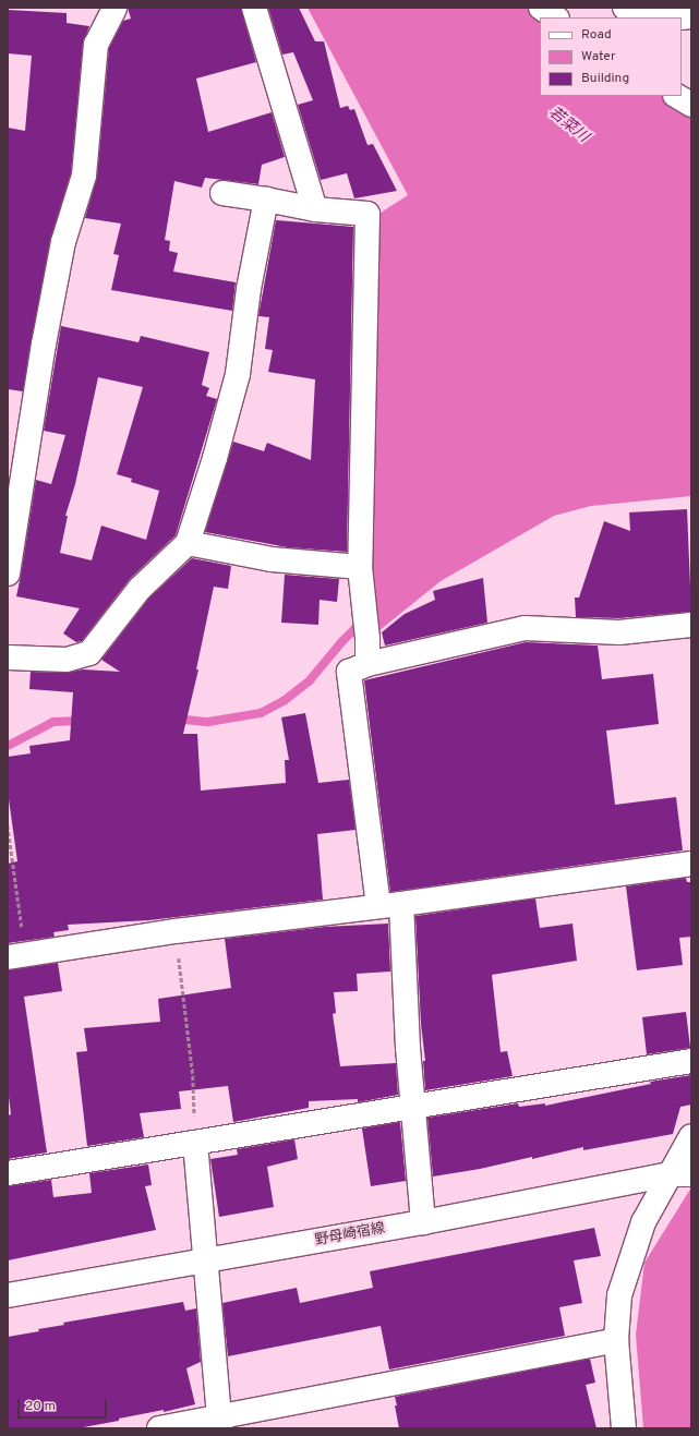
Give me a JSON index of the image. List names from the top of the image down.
{
  "streets": {
    "street": ["野母崎宿線"]
  },
  "water": ["若菜川"],
  "legend": ["Road", "Water", "Building"],
  "scale_bar": "20 m"
}
